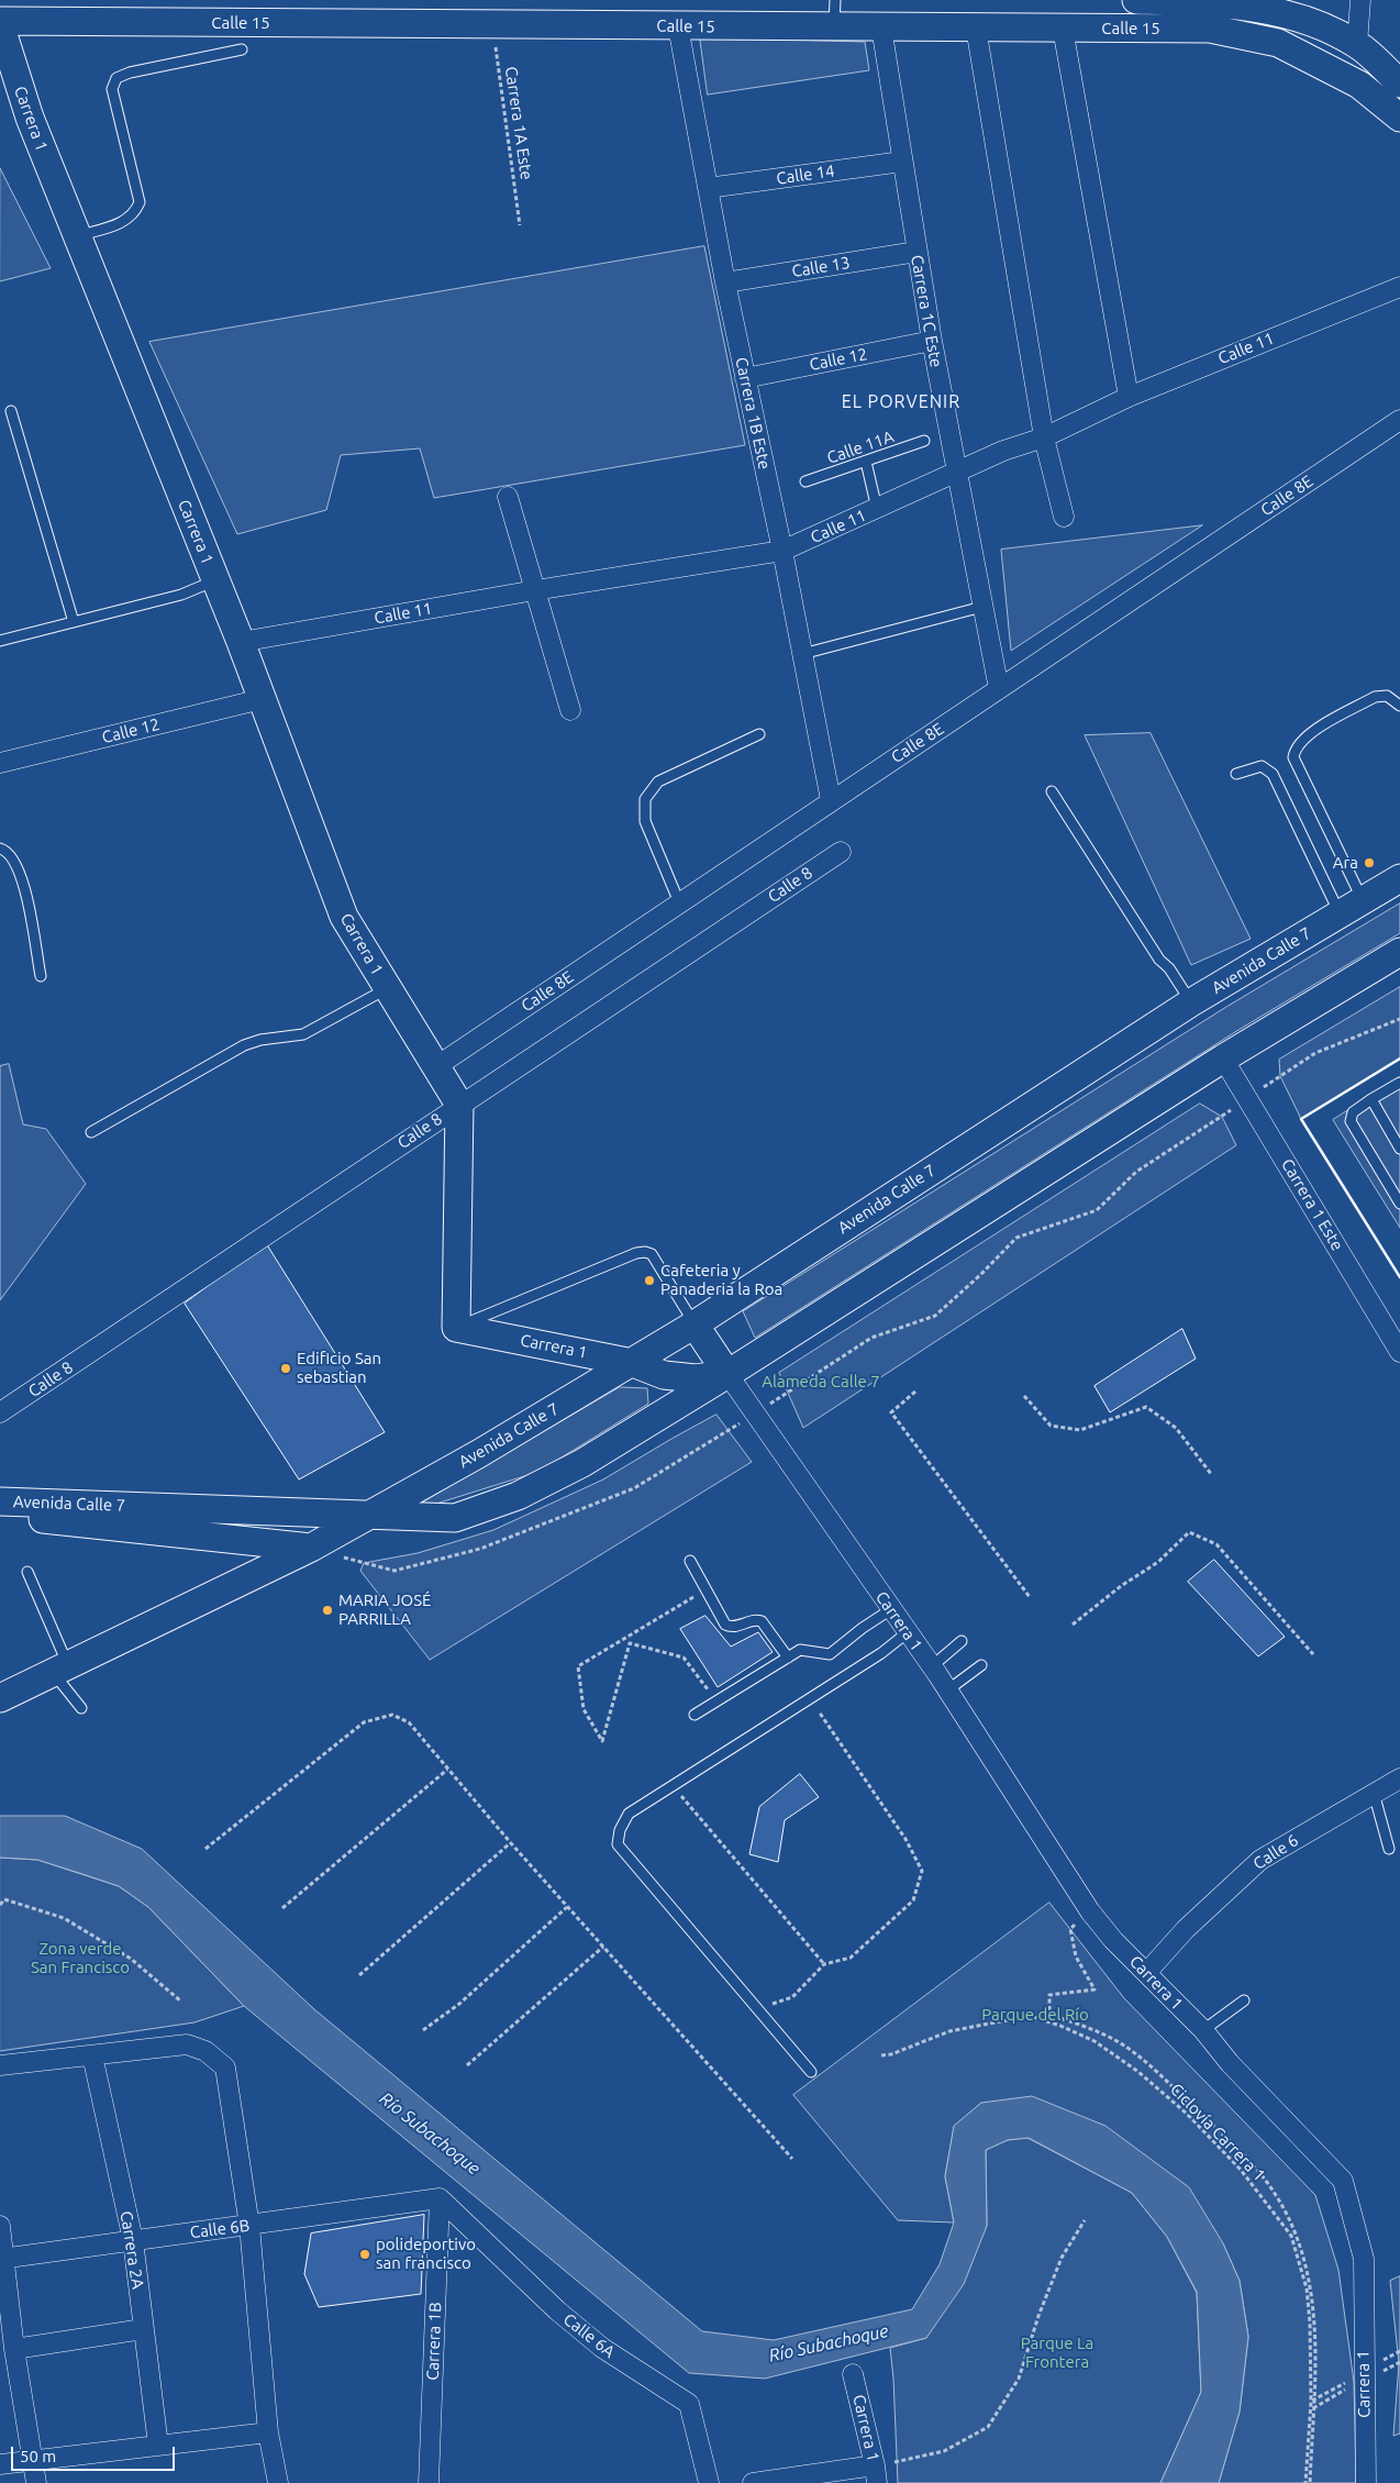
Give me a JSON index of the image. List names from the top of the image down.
{
  "streets": {
    "street": [
      "Calle 15",
      "Carrera 1",
      "Calle 14",
      "Calle 13",
      "Carrera 1C Este",
      "Calle 11",
      "Calle 12",
      "Carrera 1B Este",
      "Calle 8E",
      "Calle 8",
      "Avenida Calle 7",
      "Carrera 1 Este",
      "Calle 6",
      "Calle 6B",
      "Carrera 2A",
      "Calle 6A",
      "Carrera 1B"
    ],
    "lane": ["Calle 11A"],
    "path": ["Carrera 1A Este", "Ciclovía Carrera 1"]
  },
  "crossings": [
    ["Calle 15", "Carrera 1"],
    ["Calle 15", "Carrera 1A Este"],
    ["Calle 15", "Carrera 1C Este"],
    ["Calle 15", "Carrera 1B Este"],
    ["Carrera 1", "Calle 11"],
    ["Carrera 1", "Calle 12"],
    ["Carrera 1", "Calle 8E"],
    ["Carrera 1", "Calle 8"],
    ["Carrera 1", "Avenida Calle 7"],
    ["Carrera 1", "Calle 6"],
    ["Calle 14", "Carrera 1C Este"],
    ["Calle 14", "Carrera 1B Este"],
    ["Calle 13", "Carrera 1C Este"],
    ["Calle 13", "Carrera 1B Este"],
    ["Carrera 1C Este", "Calle 11"],
    ["Carrera 1C Este", "Calle 12"],
    ["Carrera 1C Este", "Calle 8E"],
    ["Calle 11", "Carrera 1B Este"],
    ["Calle 12", "Carrera 1B Este"],
    ["Carrera 1B Este", "Calle 8E"],
    ["Avenida Calle 7", "Carrera 1 Este"],
    ["Calle 6B", "Carrera 2A"],
    ["Calle 6B", "Calle 6A"],
    ["Calle 6B", "Carrera 1B"],
    ["Calle 6A", "Carrera 1B"]
  ],
  "districts": ["EL PORVENIR"],
  "water": ["Río Subachoque"],
  "parks": [
    "Alameda Calle 7",
    "Zona verde San Francisco",
    "Parque del Río",
    "Parque La Frontera"
  ],
  "places": [
    "Ara",
    "Cafeteria y Panaderia la Roa",
    "Edificio San sebastian",
    "MARIA JOSÉ PARRILLA",
    "polideportivo san francisco"
  ],
  "scale_bar": "50 m"
}
